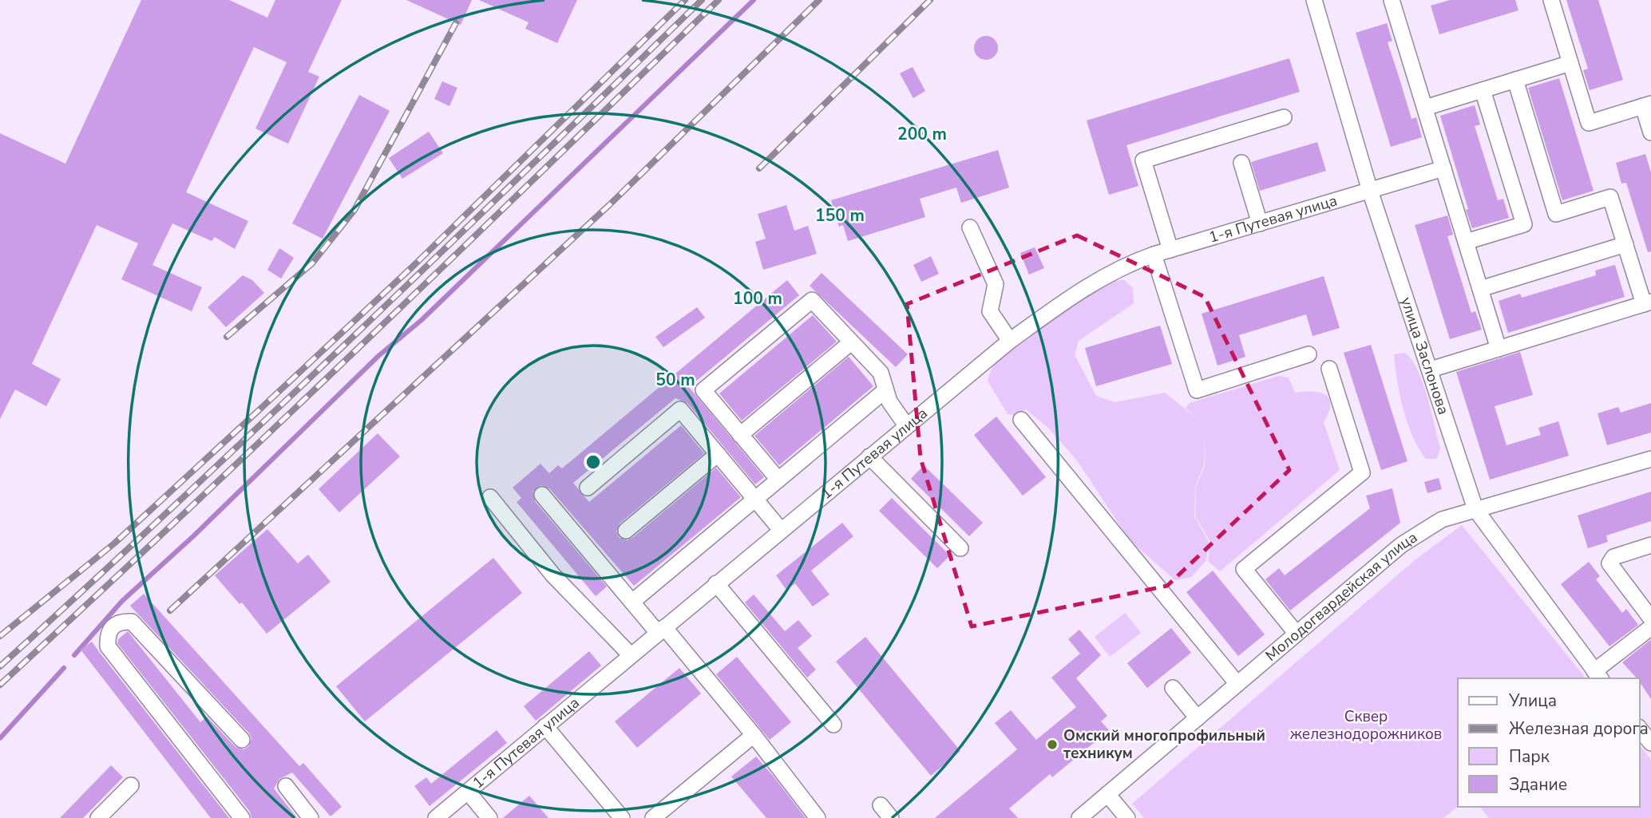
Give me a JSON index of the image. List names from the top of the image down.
{
  "streets": {
    "street": ["1-я Путевая улица", "улица Заслонова", "Молодогвардейская улица"]
  },
  "crossings": [
    ["1-я Путевая улица", "улица Заслонова"],
    ["улица Заслонова", "Молодогвардейская улица"]
  ],
  "parks": ["Сквер железнодорожников"],
  "places": ["Омский многопрофильный техникум"],
  "legend": [
    "Улица",
    "Железная дорога",
    "Парк",
    "Здание"
  ],
  "rings": [
    "200 m",
    "150 m",
    "100 m",
    "50 m"
  ]
}
